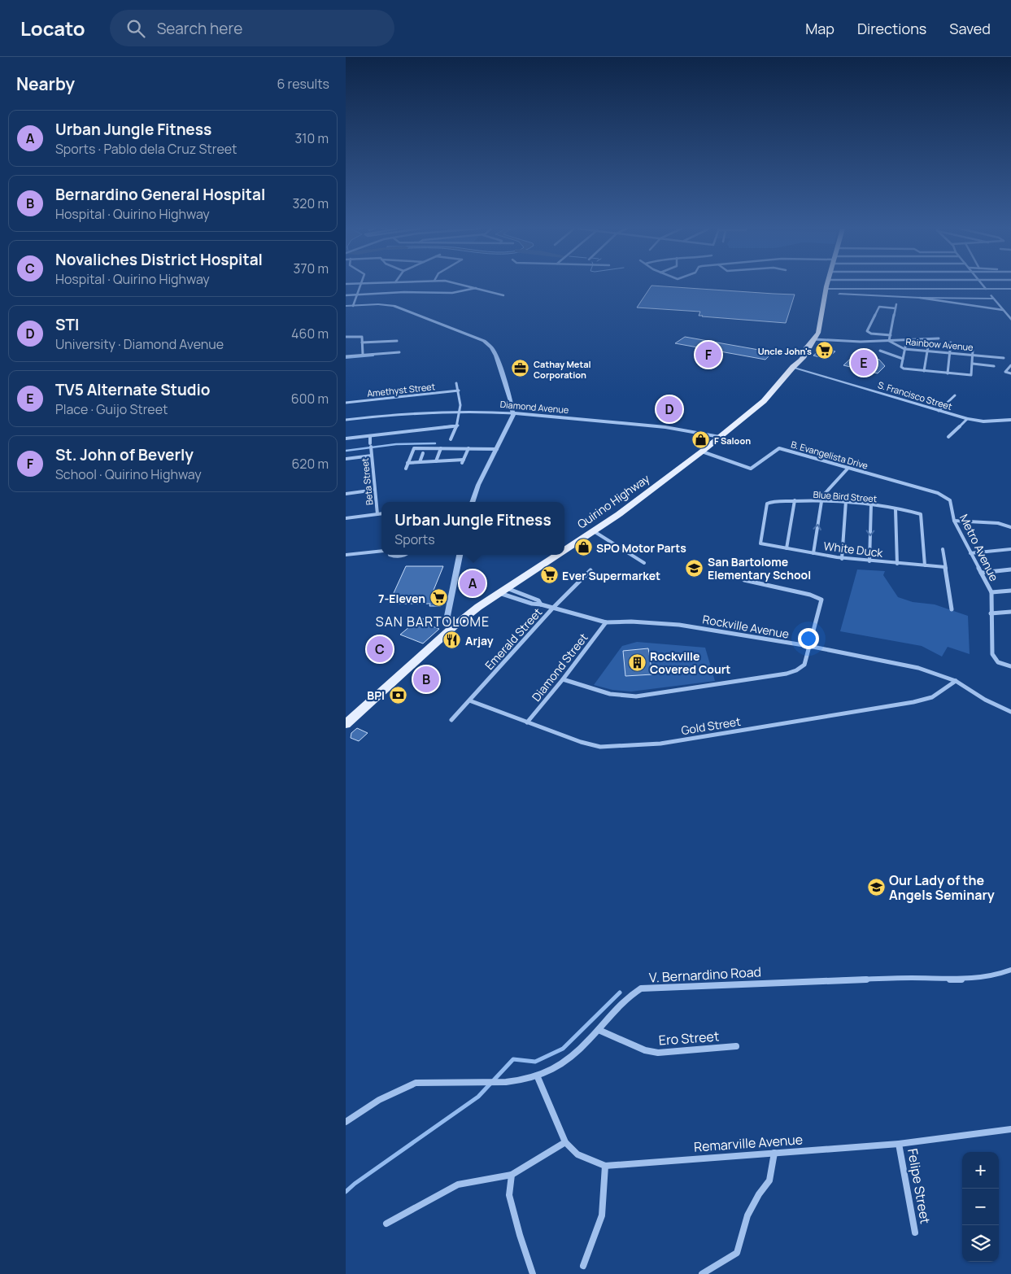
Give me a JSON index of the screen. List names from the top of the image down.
{
  "streets": {
    "main road": ["Quirino Highway"],
    "street": [
      "Rainbow Avenue",
      "Amethyst Street",
      "S. Francisco Street",
      "Diamond Avenue",
      "B. Evangelista Drive",
      "Beta Street",
      "Blue Bird Street",
      "Metro Avenue",
      "White Duck",
      "Rockville Avenue",
      "Emerald Street",
      "Diamond Street",
      "Gold Street",
      "V. Bernardino Road",
      "Ero Street",
      "Remarville Avenue",
      "Felipe Street"
    ]
  },
  "crossings": [
    ["S. Francisco Street", "Quirino Highway"],
    ["Diamond Avenue", "Quirino Highway"],
    ["B. Evangelista Drive", "Quirino Highway"],
    ["B. Evangelista Drive", "Metro Avenue"],
    ["Blue Bird Street", "White Duck"],
    ["Quirino Highway", "Rockville Avenue"],
    ["Rockville Avenue", "Emerald Street"],
    ["Rockville Avenue", "Diamond Street"],
    ["Rockville Avenue", "Gold Street"],
    ["Emerald Street", "Gold Street"],
    ["Diamond Street", "Gold Street"],
    ["V. Bernardino Road", "Ero Street"],
    ["V. Bernardino Road", "Remarville Avenue"],
    ["Remarville Avenue", "Felipe Street"]
  ],
  "districts": ["SAN BARTOLOME"],
  "places": {
    "supermarket": ["Uncle John's", "Ever Supermarket", "7-Eleven"],
    "office": ["Cathay Metal Corporation"],
    "shop": ["F Saloon", "SPO Motor Parts"],
    "school or university": ["San Bartolome Elementary School", "Our Lady of the Angels Seminary"],
    "restaurant": ["Arjay"],
    "building": ["Rockville Covered Court"],
    "bank": ["BPI"]
  },
  "page": {
    "header": "Locato",
    "search": "Search here",
    "nav": ["Map", "Directions", "Saved"],
    "heading": ["Nearby", "6 results"],
    "list": [
      {
        "mark": "A",
        "name": "Urban Jungle Fitness",
        "note": "Sports · Pablo dela Cruz Street",
        "value": "310 m"
      },
      {
        "mark": "B",
        "name": "Bernardino General Hospital",
        "note": "Hospital · Quirino Highway",
        "value": "320 m"
      },
      {
        "mark": "C",
        "name": "Novaliches District Hospital",
        "note": "Hospital · Quirino Highway",
        "value": "370 m"
      },
      {
        "mark": "D",
        "name": "STI",
        "note": "University · Diamond Avenue",
        "value": "460 m"
      },
      {
        "mark": "E",
        "name": "TV5 Alternate Studio",
        "note": "Place · Guijo Street",
        "value": "600 m"
      },
      {
        "mark": "F",
        "name": "St. John of Beverly",
        "note": "School · Quirino Highway",
        "value": "620 m"
      }
    ],
    "pins": [
      "F",
      "E",
      "D",
      "A",
      "C",
      "B"
    ],
    "popup": ["Urban Jungle Fitness", "Sports"],
    "map_buttons": ["+", "−"]
  }
}
